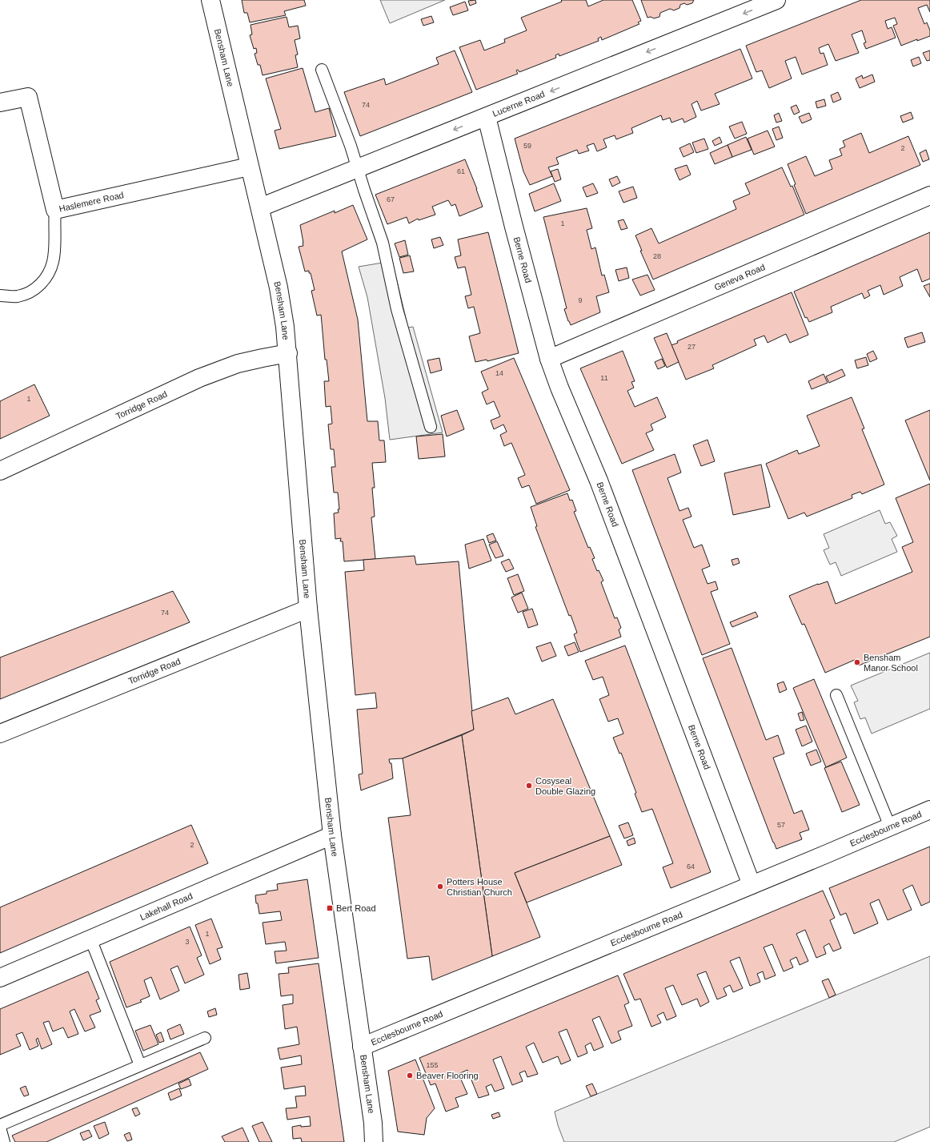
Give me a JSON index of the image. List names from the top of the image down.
{
  "streets": {
    "street": [
      "Bensham Lane",
      "Lucerne Road",
      "Haslemere Road",
      "Berne Road",
      "Geneva Road",
      "Torridge Road",
      "Ecclesbourne Road",
      "Lakehall Road"
    ]
  },
  "crossings": [
    ["Bensham Lane", "Lucerne Road"],
    ["Bensham Lane", "Haslemere Road"],
    ["Bensham Lane", "Torridge Road"],
    ["Bensham Lane", "Ecclesbourne Road"],
    ["Bensham Lane", "Lakehall Road"],
    ["Lucerne Road", "Berne Road"],
    ["Berne Road", "Geneva Road"],
    ["Berne Road", "Ecclesbourne Road"]
  ],
  "one_way": ["Lucerne Road"],
  "places": {
    "other": [
      "Bensham Manor School",
      "Cosyseal Double Glazing",
      "Potters House Christian Church",
      "Beaver Flooring"
    ],
    "transit": ["Bert Road"]
  },
  "house_numbers": [
    "74",
    "59",
    "2",
    "61",
    "67",
    "1",
    "28",
    "9",
    "27",
    "14",
    "11",
    "1",
    "74",
    "57",
    "2",
    "64",
    "1",
    "3",
    "155"
  ]
}
